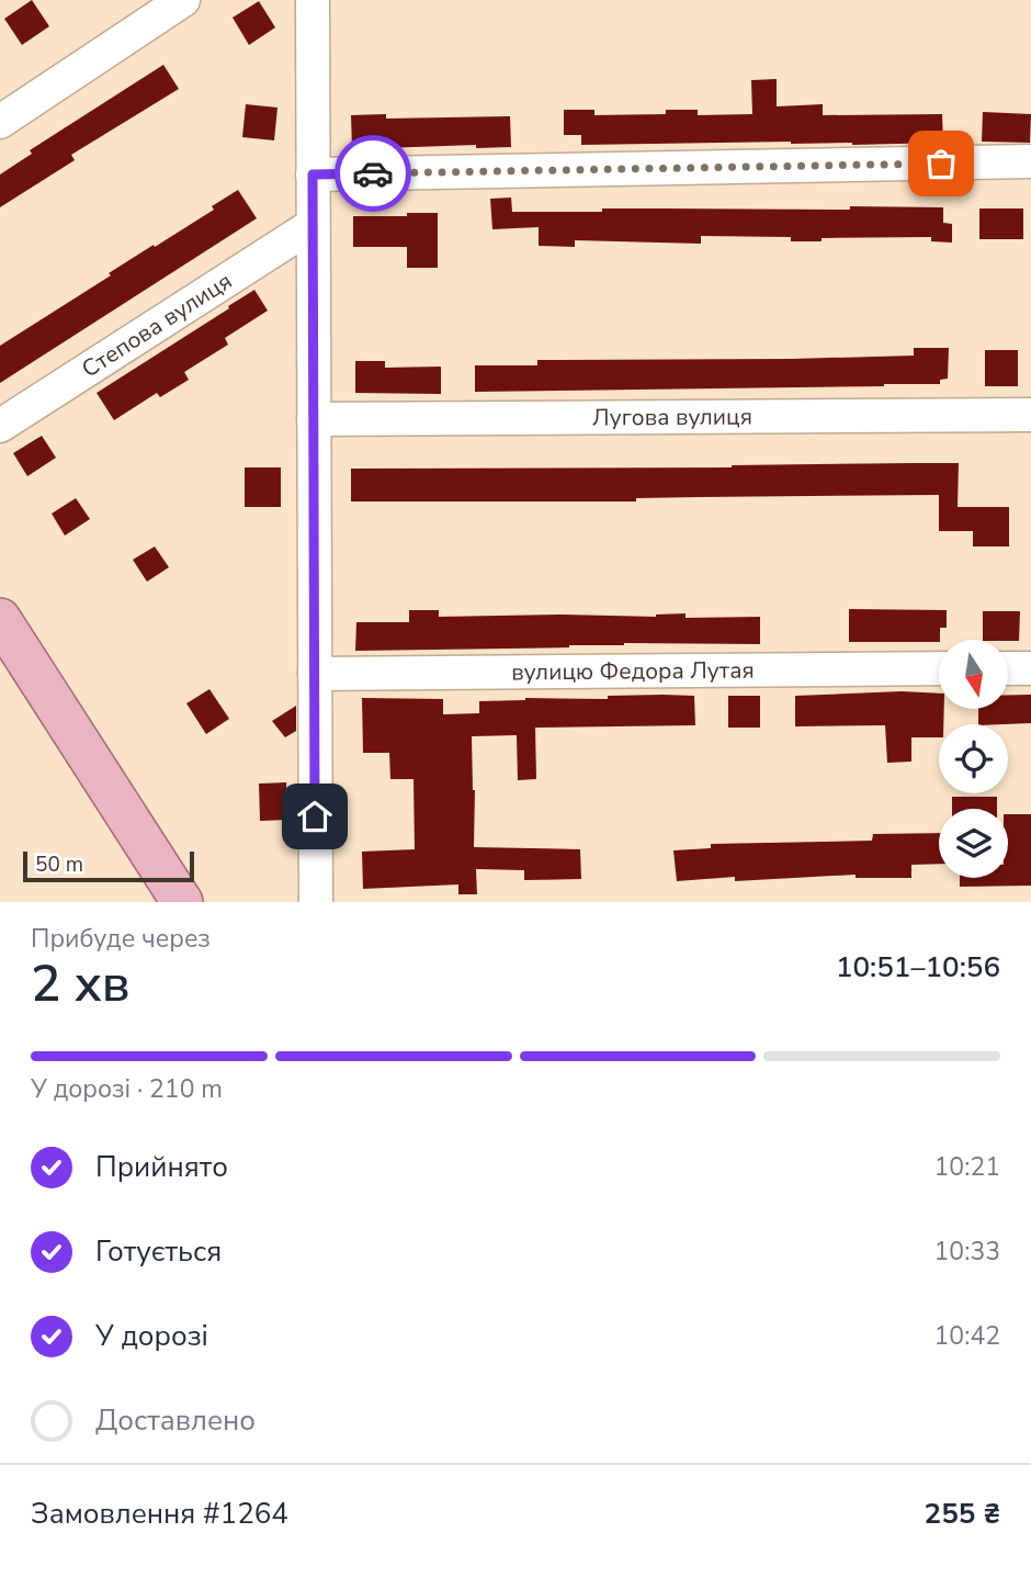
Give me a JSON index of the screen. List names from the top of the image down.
{
  "streets": {
    "street": ["Степова вулиця", "Лугова вулиця", "вулицю Федора Лутая"]
  },
  "scale_bar": "50 m",
  "north": "bottom",
  "page": {
    "scale": "50 m",
    "heading": ["2 хв", "Прибуде через", "10:51–10:56"],
    "panel": ["Замовлення #1264", "255 ₴"],
    "bar": "У дорозі · 210 m",
    "list": [
      ["Прийнято", "10:21"],
      ["Готується", "10:33"],
      ["У дорозі", "10:42"],
      "Доставлено"
    ]
  }
}
